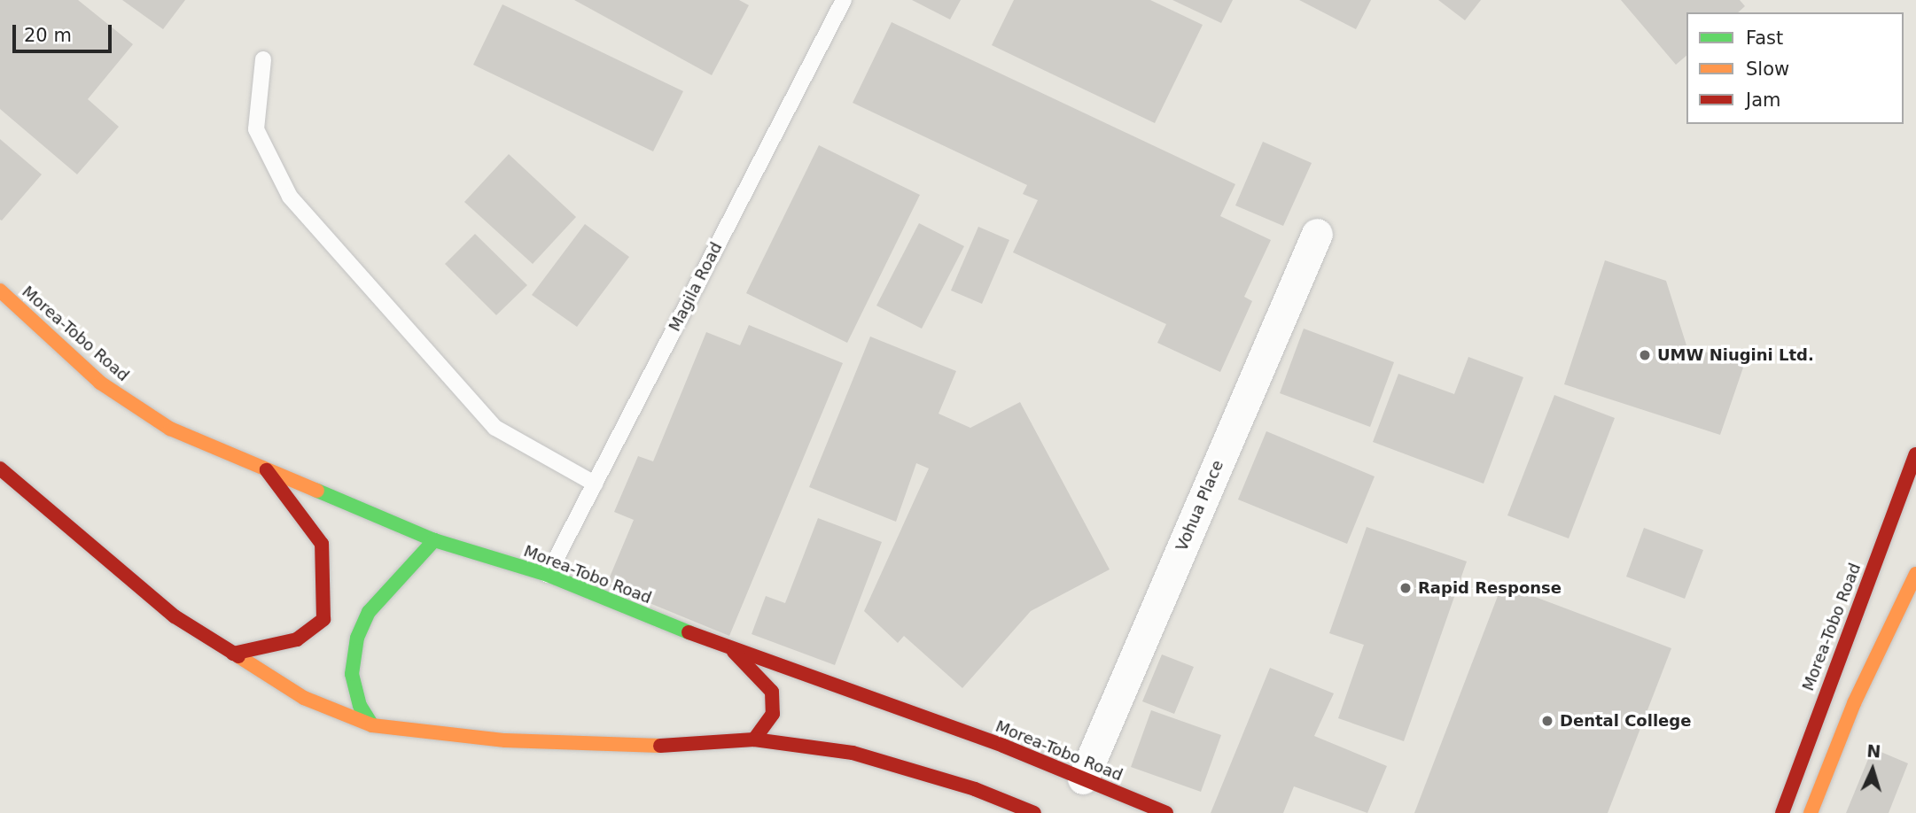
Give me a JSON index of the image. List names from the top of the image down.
{
  "streets": {
    "main road": ["Morea-Tobo Road"],
    "street": ["Vohua Place"],
    "lane": ["Magila Road"]
  },
  "crossings": [
    ["Magila Road", "Morea-Tobo Road"],
    ["Morea-Tobo Road", "Vohua Place"]
  ],
  "places": ["UMW Niugini Ltd.", "Rapid Response", "Dental College"],
  "legend": ["Fast", "Slow", "Jam"],
  "scale_bar": "20 m",
  "north": "top"
}
